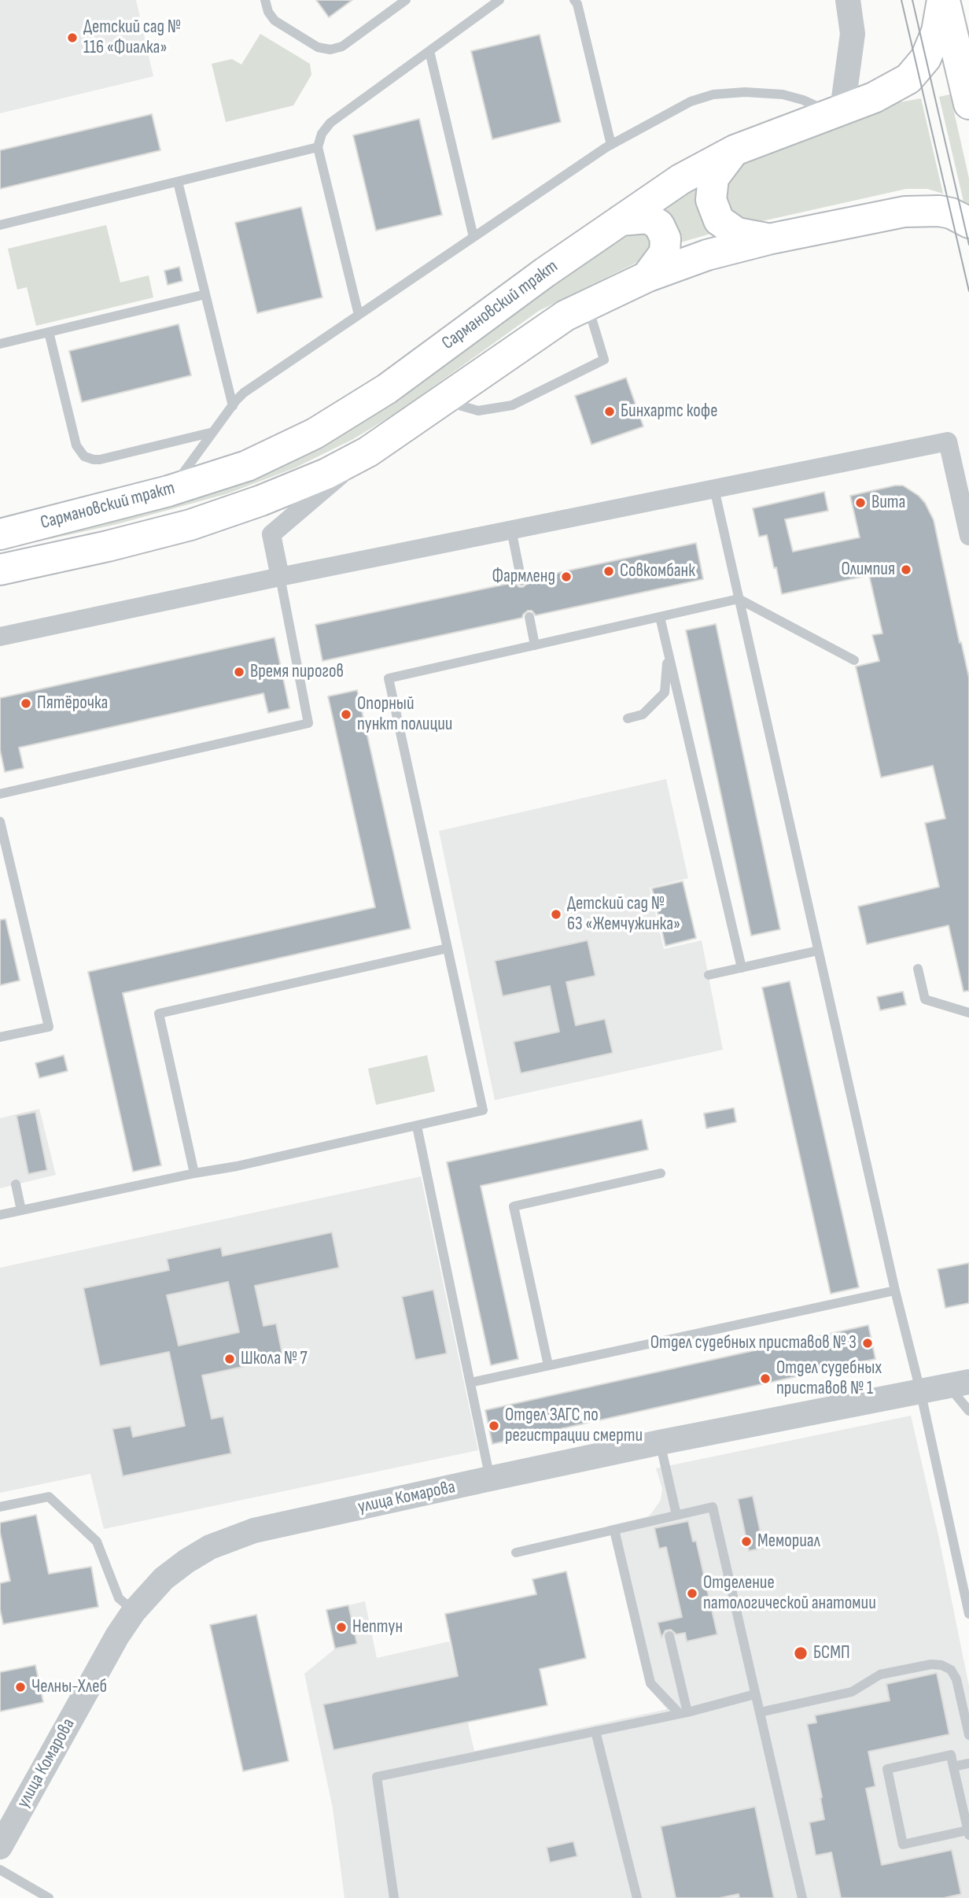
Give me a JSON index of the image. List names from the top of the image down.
{
  "streets": {
    "main road": ["Сармановский тракт"],
    "street": ["улица Комарова"]
  },
  "places": [
    "Детский сад № 116 «Фиалка»",
    "Бинхартс кофе",
    "Вита",
    "Олимпия",
    "Совкомбанк",
    "Фармленд",
    "Время пирогов",
    "Пятёрочка",
    "Опорный пункт полиции",
    "Детский сад № 63 «Жемчужинка»",
    "Отдел судебных приставов № 3",
    "Школа № 7",
    "Отдел судебных приставов № 1",
    "Отдел ЗАГС по регистрации смерти",
    "Мемориал",
    "Отделение патологической анатомии",
    "Нептун",
    "БСМП",
    "Челны-Хлеб"
  ]
}
